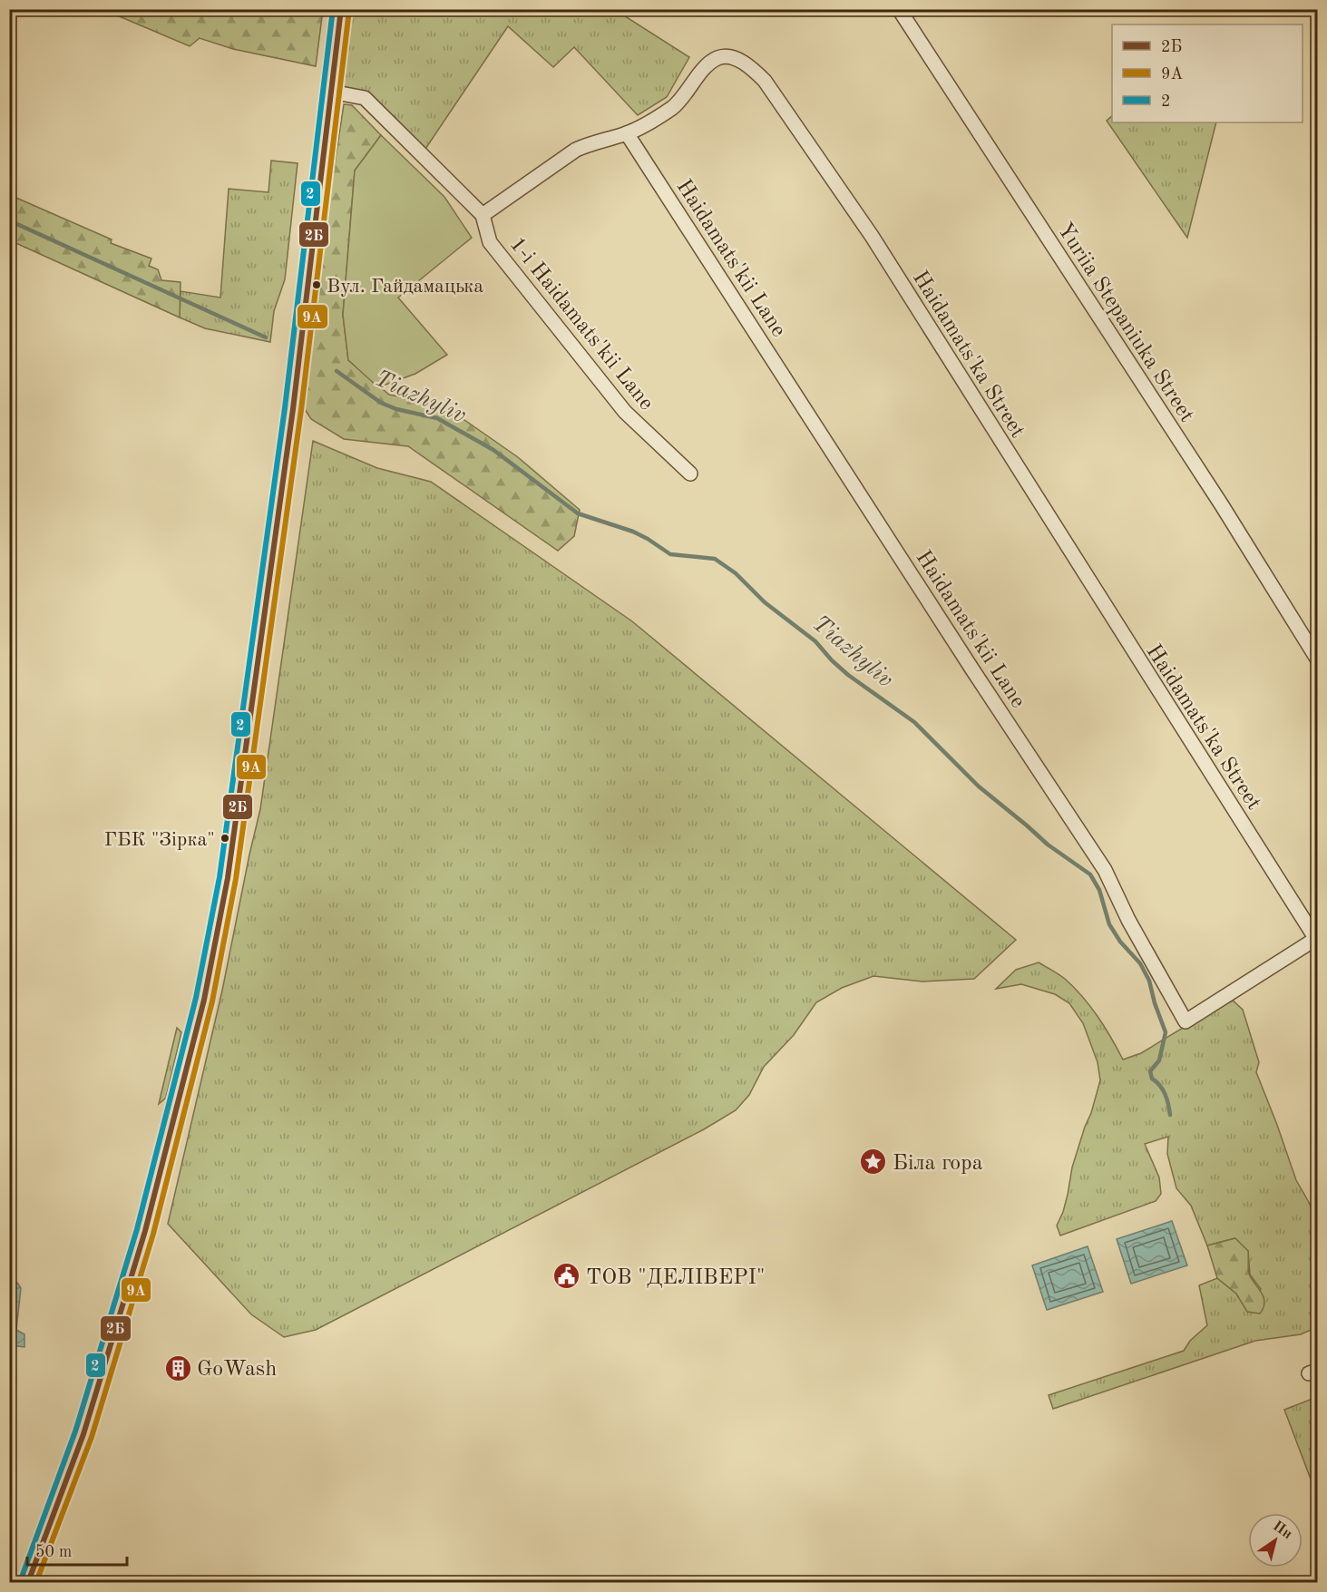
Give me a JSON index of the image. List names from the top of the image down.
{
  "streets": {
    "street": [
      "Haidamats'kii Lane",
      "Yuriia Stepaniuka Street",
      "1-i Haidamats'kii Lane",
      "Haidamats'ka Street"
    ]
  },
  "crossings": [
    ["Haidamats'kii Lane", "Haidamats'ka Street"],
    ["1-i Haidamats'kii Lane", "Haidamats'ka Street"]
  ],
  "water": ["Tiazhyliv"],
  "places": {
    "other": ["Вул. Гайдамацька", "ГБК \"Зірка\""],
    "place": ["Біла гора"],
    "public building": ["ТОВ \"ДЕЛІВЕРІ\""],
    "building": ["GoWash"]
  },
  "lines": ["transit line 2Б", "transit line 2", "transit line 9А"],
  "legend": ["2Б", "9А", "2"],
  "scale_bar": "50 m",
  "north": "top right"
}
